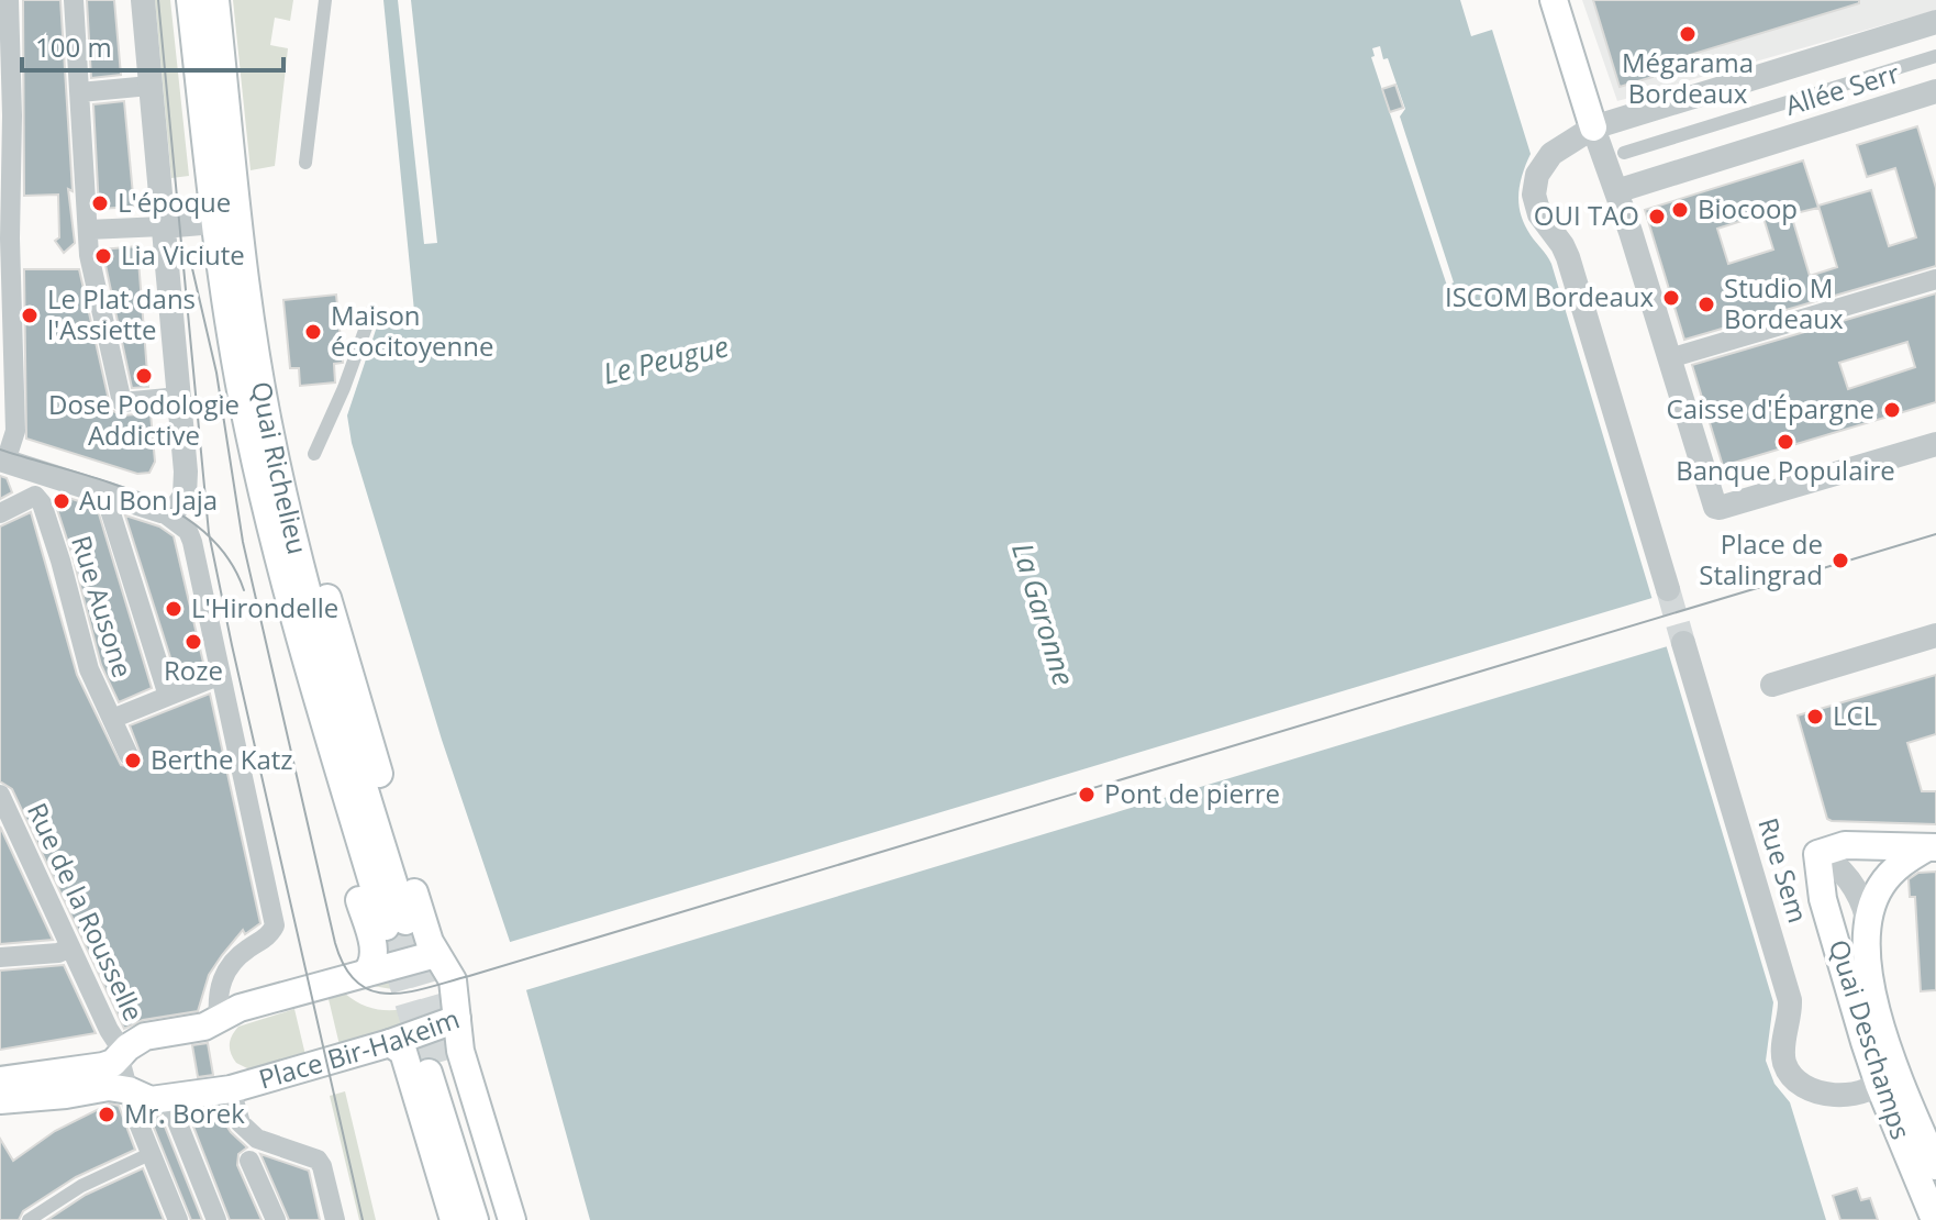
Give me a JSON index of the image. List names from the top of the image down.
{
  "streets": {
    "main road": ["Quai Richelieu", "Quai Deschamps", "Place Bir-Hakeim"],
    "street": [
      "Allée Serr",
      "Rue Ausone",
      "Rue Sem",
      "Rue de la Rousselle"
    ]
  },
  "crossings": [
    ["Quai Richelieu", "Place Bir-Hakeim"],
    ["Rue Sem", "Quai Deschamps"]
  ],
  "water": ["Le Peugue", "La Garonne"],
  "places": [
    "Mégarama Bordeaux",
    "L'époque",
    "Biocoop",
    "OUI TAO",
    "Lia Viciute",
    "ISCOM Bordeaux",
    "Studio M Bordeaux",
    "Le Plat dans l'Assiette",
    "Maison écocitoyenne",
    "Dose Podologie Addictive",
    "Caisse d'Épargne",
    "Banque Populaire",
    "Au Bon Jaja",
    "Place de Stalingrad",
    "L'Hirondelle",
    "Roze",
    "LCL",
    "Berthe Katz",
    "Pont de pierre",
    "Mr. Borek"
  ],
  "scale_bar": "100 m"
}
